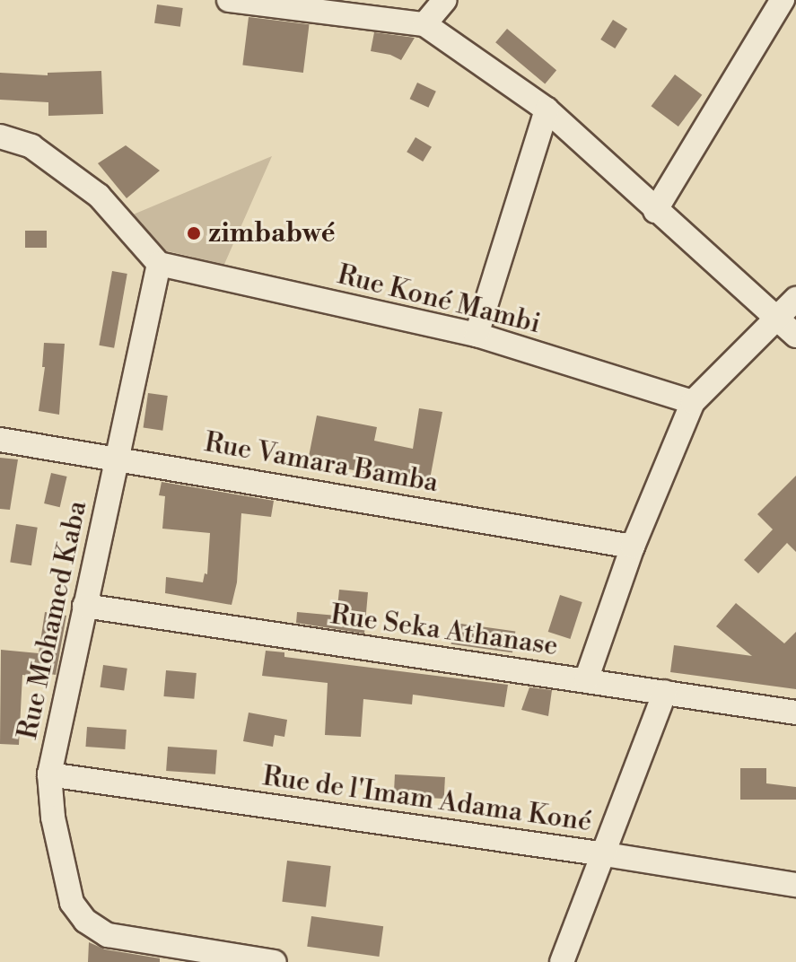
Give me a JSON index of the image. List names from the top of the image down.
{
  "streets": {
    "street": [
      "Rue Koné Mambi",
      "Rue Vamara Bamba",
      "Rue Mohamed Kaba",
      "Rue Seka Athanase",
      "Rue de l'Imam Adama Koné"
    ]
  },
  "crossings": [
    ["Rue Koné Mambi", "Rue Mohamed Kaba"],
    ["Rue Vamara Bamba", "Rue Mohamed Kaba"],
    ["Rue Mohamed Kaba", "Rue Seka Athanase"],
    ["Rue Mohamed Kaba", "Rue de l'Imam Adama Koné"]
  ],
  "places": ["zimbabwé"]
}
